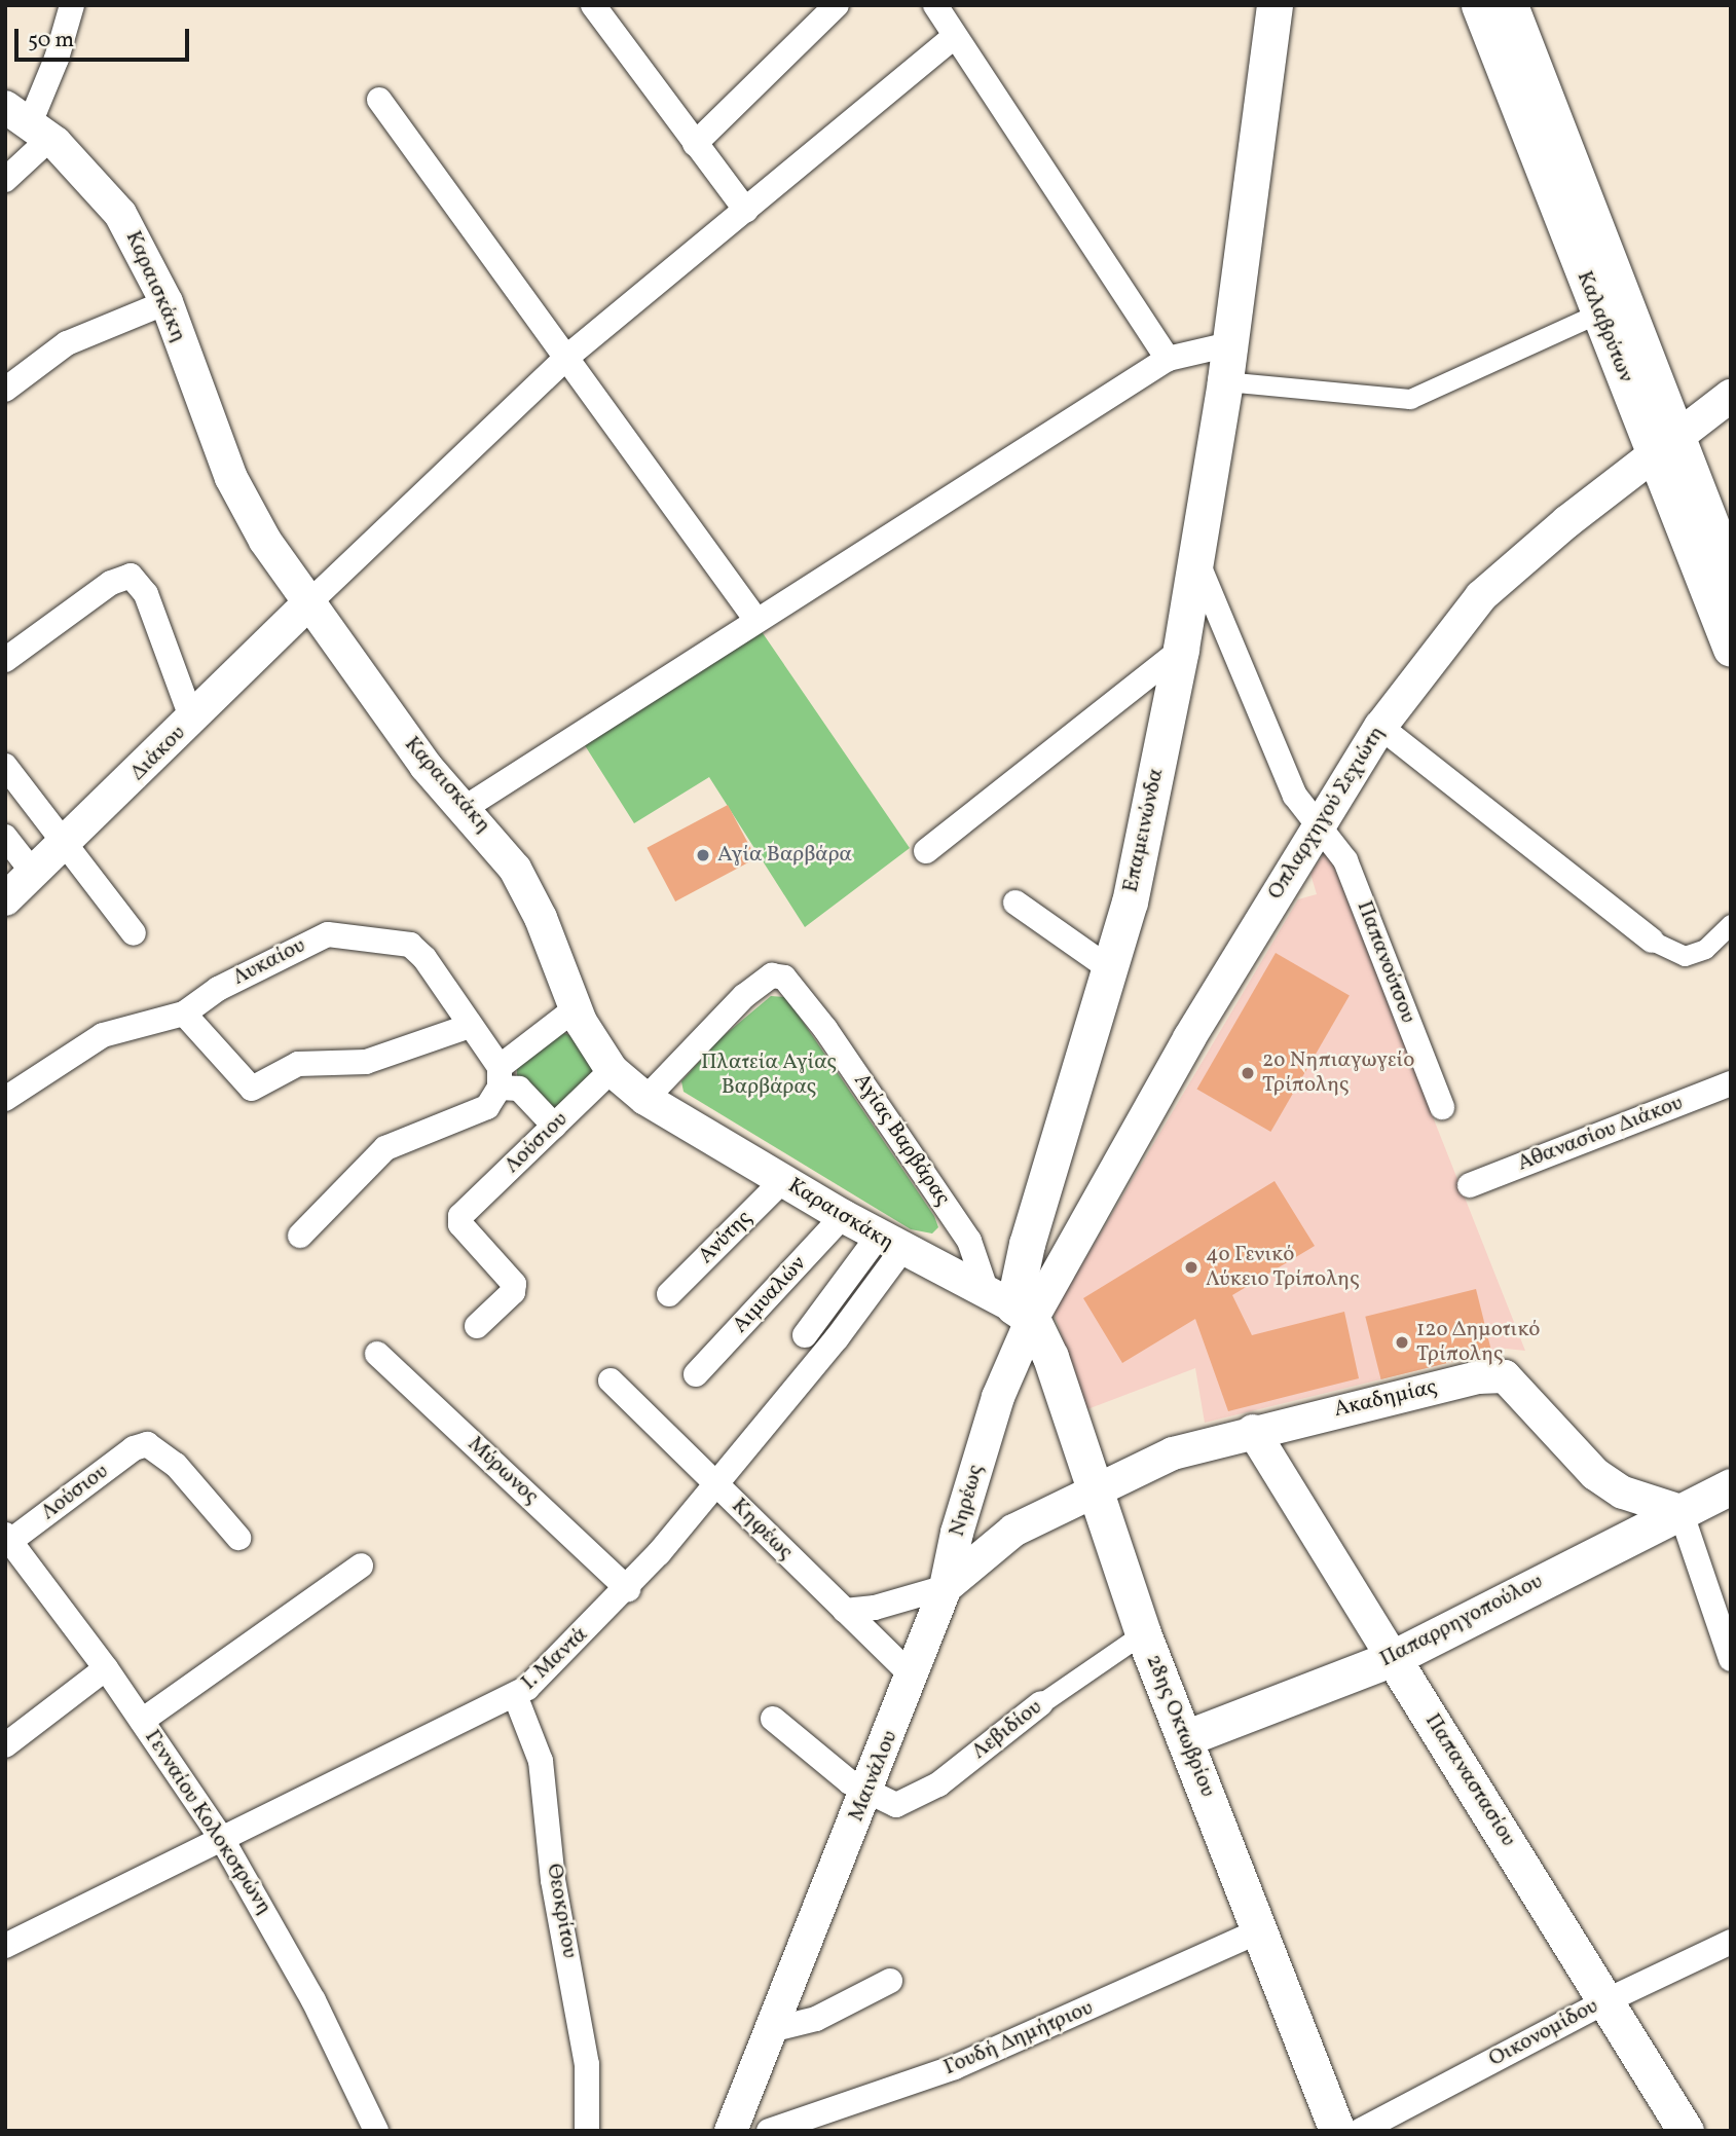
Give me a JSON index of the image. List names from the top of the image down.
{
  "streets": {
    "main road": [
      "Καλαβρύτων",
      "Επαμεινώνδα",
      "Παπαρρηγοπούλου",
      "28ης Οκτωβρίου",
      "Παπαναστασίου"
    ],
    "street": [
      "Καραισκάκη",
      "Διάκου",
      "Οπλαρχηγού Σεχιώτη",
      "Λυκαίου",
      "Παπανούτσου",
      "Αθανασίου Διάκου",
      "Αγίας Βαρβάρας",
      "Λούσιου",
      "Ανύτης",
      "Αιμυαλών",
      "Ακαδημίας",
      "Μύρωνος",
      "Νηρέως",
      "Κηφέως",
      "Ι. Μαντά",
      "Λεβιδίου",
      "Μαινάλου",
      "Γενναίου Κολοκοτρώνη",
      "Θεοκρίτου",
      "Οικονομίδου",
      "Γουδή Δημήτριου"
    ]
  },
  "crossings": [
    ["Καραισκάκη", "Διάκου"],
    ["Καραισκάκη", "Οπλαρχηγού Σεχιώτη"],
    ["Καραισκάκη", "Επαμεινώνδα"],
    ["Καραισκάκη", "Αγίας Βαρβάρας"],
    ["Καραισκάκη", "Λούσιου"],
    ["Καραισκάκη", "Ανύτης"],
    ["Καραισκάκη", "Αιμυαλών"],
    ["Καραισκάκη", "Νηρέως"],
    ["Καραισκάκη", "Ι. Μαντά"],
    ["Καραισκάκη", "28ης Οκτωβρίου"],
    ["Καλαβρύτων", "Οπλαρχηγού Σεχιώτη"],
    ["Οπλαρχηγού Σεχιώτη", "Επαμεινώνδα"],
    ["Οπλαρχηγού Σεχιώτη", "Παπανούτσου"],
    ["Οπλαρχηγού Σεχιώτη", "Αγίας Βαρβάρας"],
    ["Οπλαρχηγού Σεχιώτη", "Νηρέως"],
    ["Οπλαρχηγού Σεχιώτη", "28ης Οκτωβρίου"],
    ["Επαμεινώνδα", "Παπανούτσου"],
    ["Επαμεινώνδα", "Αγίας Βαρβάρας"],
    ["Επαμεινώνδα", "Νηρέως"],
    ["Επαμεινώνδα", "28ης Οκτωβρίου"],
    ["Αγίας Βαρβάρας", "Νηρέως"],
    ["Αγίας Βαρβάρας", "28ης Οκτωβρίου"],
    ["Λούσιου", "Γενναίου Κολοκοτρώνη"],
    ["Ακαδημίας", "Παπαρρηγοπούλου"],
    ["Ακαδημίας", "28ης Οκτωβρίου"],
    ["Ακαδημίας", "Παπαναστασίου"],
    ["Μύρωνος", "Ι. Μαντά"],
    ["Νηρέως", "28ης Οκτωβρίου"],
    ["Νηρέως", "Μαινάλου"],
    ["Κηφέως", "Ι. Μαντά"],
    ["Κηφέως", "Μαινάλου"],
    ["Παπαρρηγοπούλου", "28ης Οκτωβρίου"],
    ["Παπαρρηγοπούλου", "Παπαναστασίου"],
    ["Ι. Μαντά", "Γενναίου Κολοκοτρώνη"],
    ["Ι. Μαντά", "Θεοκρίτου"],
    ["28ης Οκτωβρίου", "Λεβιδίου"],
    ["28ης Οκτωβρίου", "Γουδή Δημήτριου"],
    ["Λεβιδίου", "Μαινάλου"],
    ["Παπαναστασίου", "Οικονομίδου"]
  ],
  "parks": ["Πλατεία Αγίας Βαρβάρας"],
  "places": [
    "Αγία Βαρβάρα",
    "2ο Νηπιαγωγείο Τρίπολης",
    "4ο Γενικό Λύκειο Τρίπολης",
    "12ο Δημοτικό Τρίπολης"
  ],
  "scale_bar": "50 m"
}
